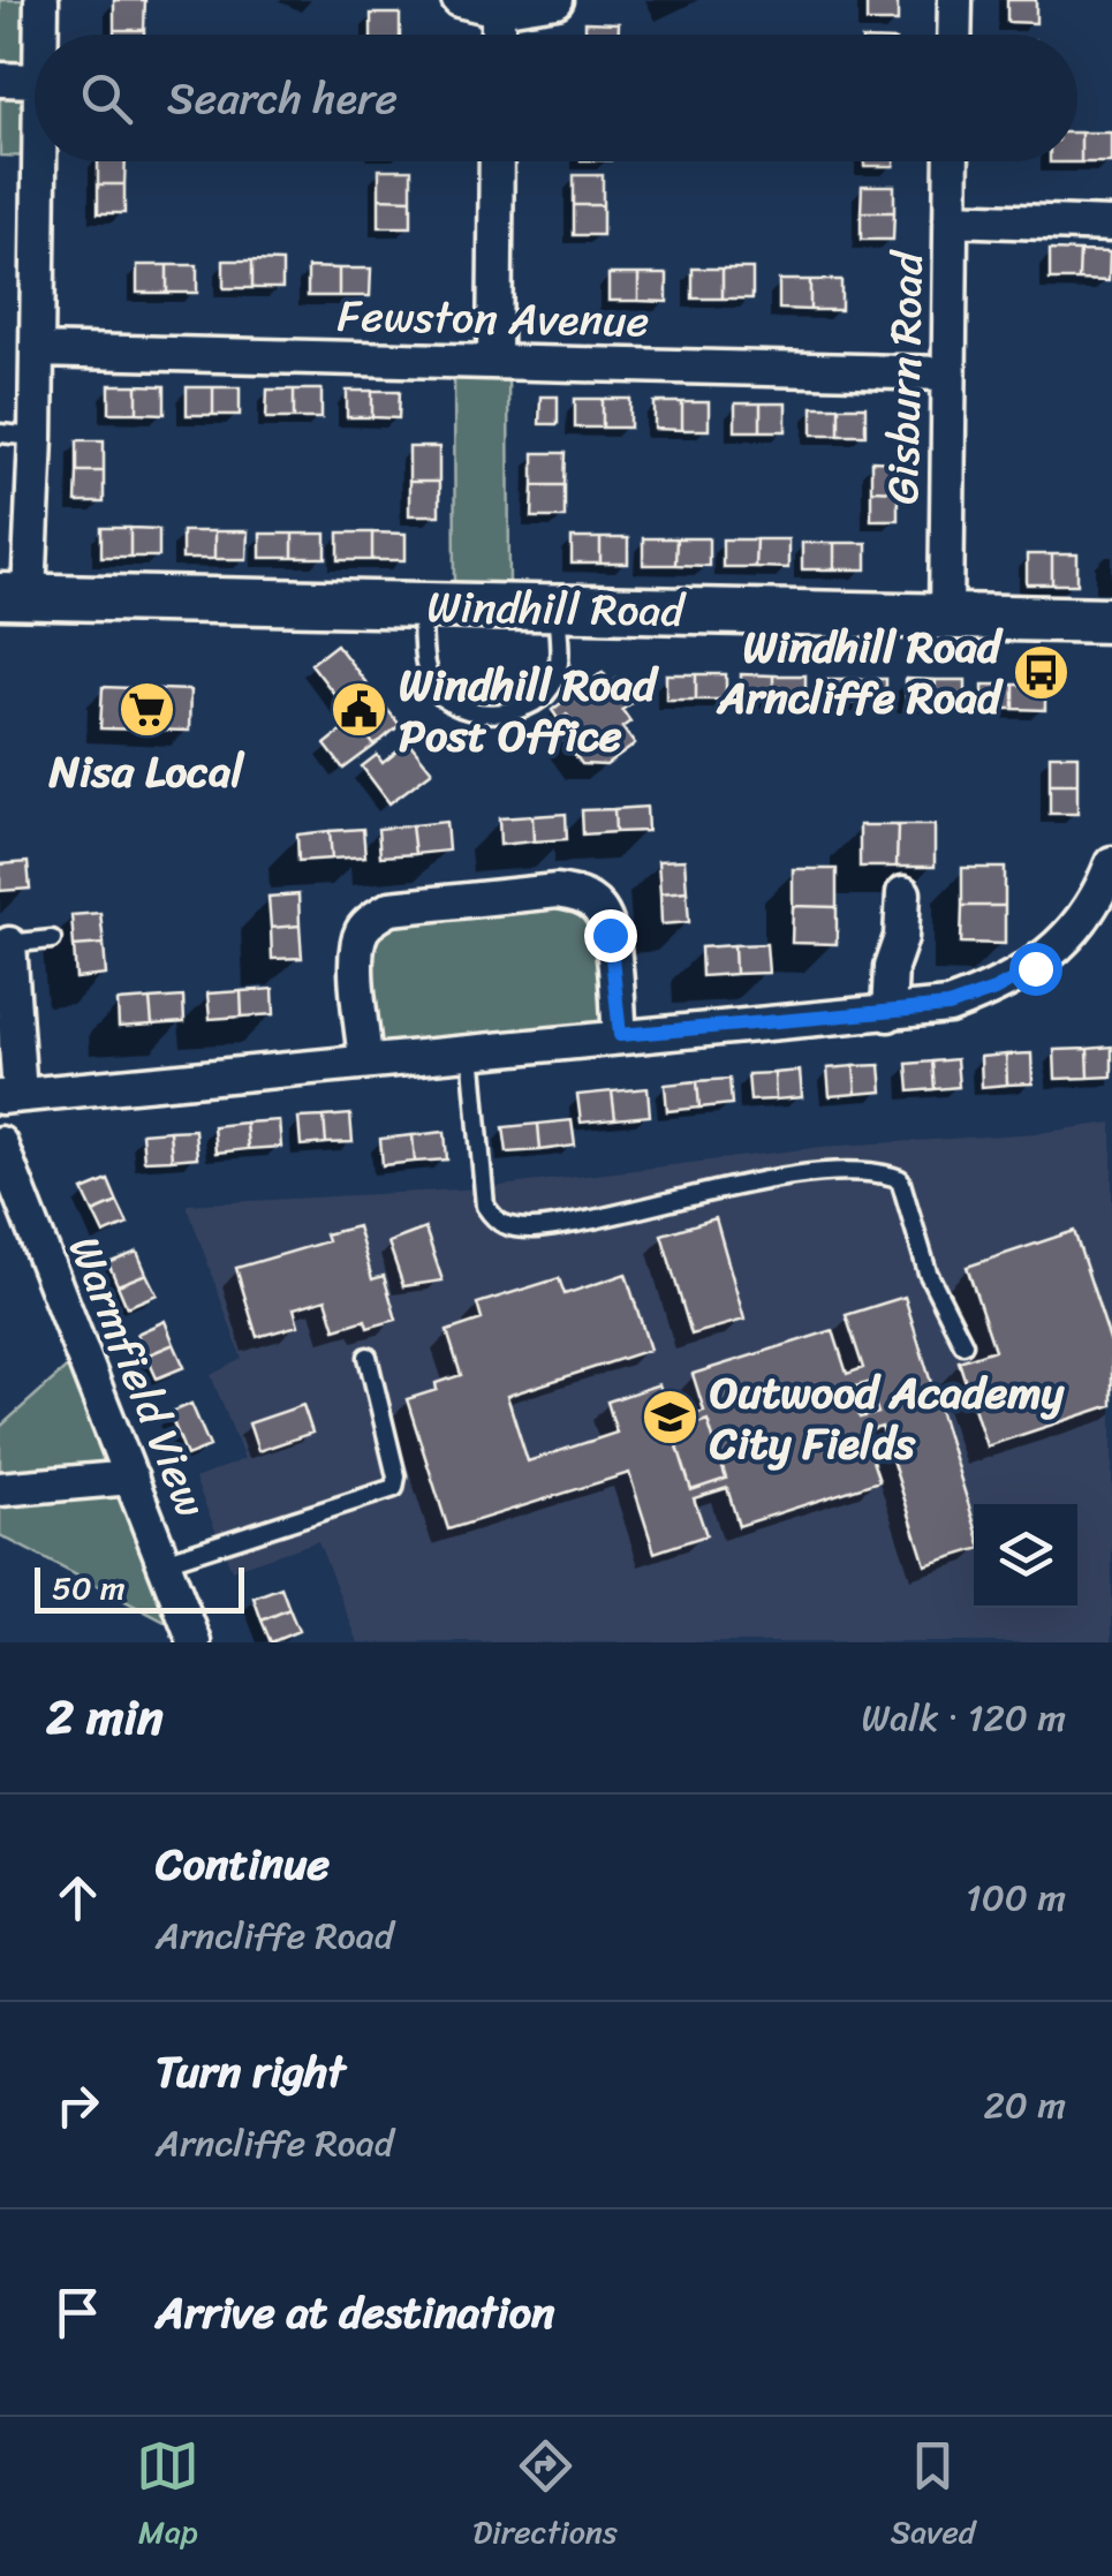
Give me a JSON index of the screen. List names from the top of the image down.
{
  "streets": {
    "street": [
      "Fewston Avenue",
      "Gisburn Road",
      "Windhill Road",
      "Warmfield View"
    ]
  },
  "crossings": [
    ["Fewston Avenue", "Gisburn Road"],
    ["Gisburn Road", "Windhill Road"]
  ],
  "places": {
    "bus stop": ["Windhill Road Arncliffe Road"],
    "supermarket": ["Nisa Local"],
    "public building": ["Windhill Road Post Office"],
    "school or university": ["Outwood Academy City Fields"]
  },
  "scale_bar": "50 m",
  "page": {
    "search": "Search here",
    "scale": "50 m",
    "heading": ["2 min", "Walk · 120 m"],
    "list": [
      ["Continue", "Arncliffe Road", "100 m"],
      ["Turn right", "Arncliffe Road", "20 m"],
      "Arrive at destination"
    ],
    "nav": ["Map", "Directions", "Saved"]
  }
}
